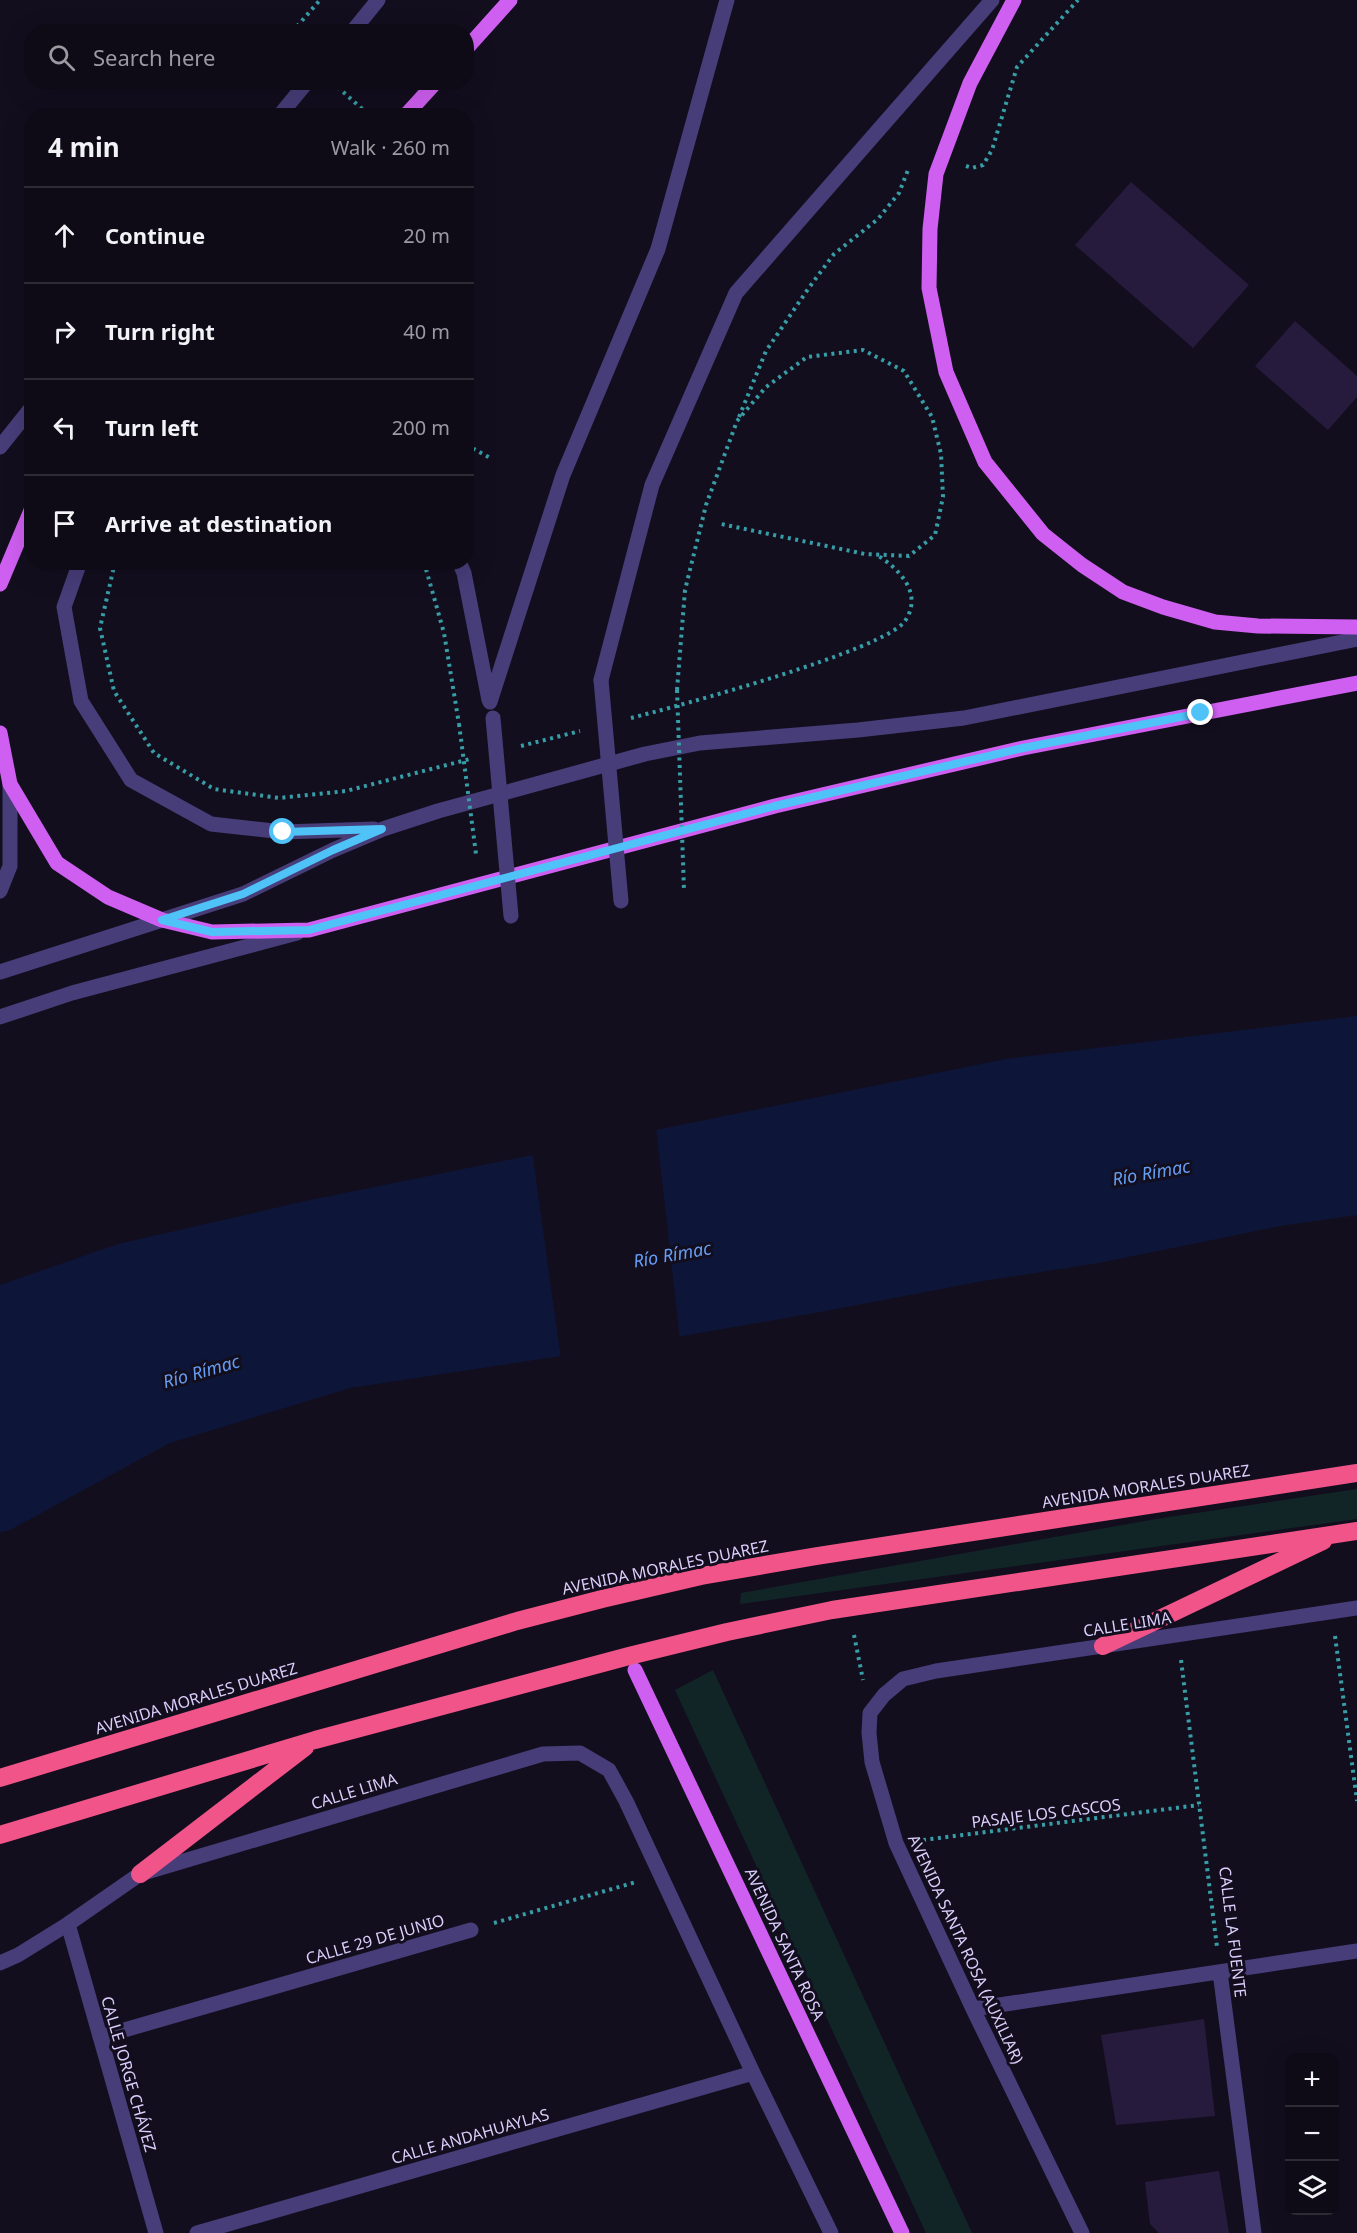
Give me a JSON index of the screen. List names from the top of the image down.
{
  "streets": {
    "highway": ["AVENIDA MORALES DUAREZ"],
    "main road": ["AVENIDA SANTA ROSA"],
    "street": [
      "CALLE LIMA",
      "CALLE LA FUENTE",
      "CALLE 29 DE JUNIO",
      "AVENIDA SANTA ROSA (AUXILIAR)",
      "CALLE JORGE CHÁVEZ",
      "CALLE ANDAHUAYLAS"
    ],
    "path": ["PASAJE LOS CASCOS"]
  },
  "crossings": [
    ["CALLE LIMA", "CALLE LA FUENTE"],
    ["CALLE LIMA", "CALLE 29 DE JUNIO"],
    ["CALLE LIMA", "AVENIDA SANTA ROSA (AUXILIAR)"],
    ["PASAJE LOS CASCOS", "CALLE LA FUENTE"],
    ["PASAJE LOS CASCOS", "AVENIDA SANTA ROSA (AUXILIAR)"],
    ["CALLE 29 DE JUNIO", "CALLE JORGE CHÁVEZ"]
  ],
  "water": ["Río Rímac"],
  "page": {
    "search": "Search here",
    "heading": ["4 min", "Walk · 260 m"],
    "list": [
      ["Continue", "20 m"],
      ["Turn right", "40 m"],
      ["Turn left", "200 m"],
      "Arrive at destination"
    ],
    "map_buttons": ["+", "−"]
  }
}
